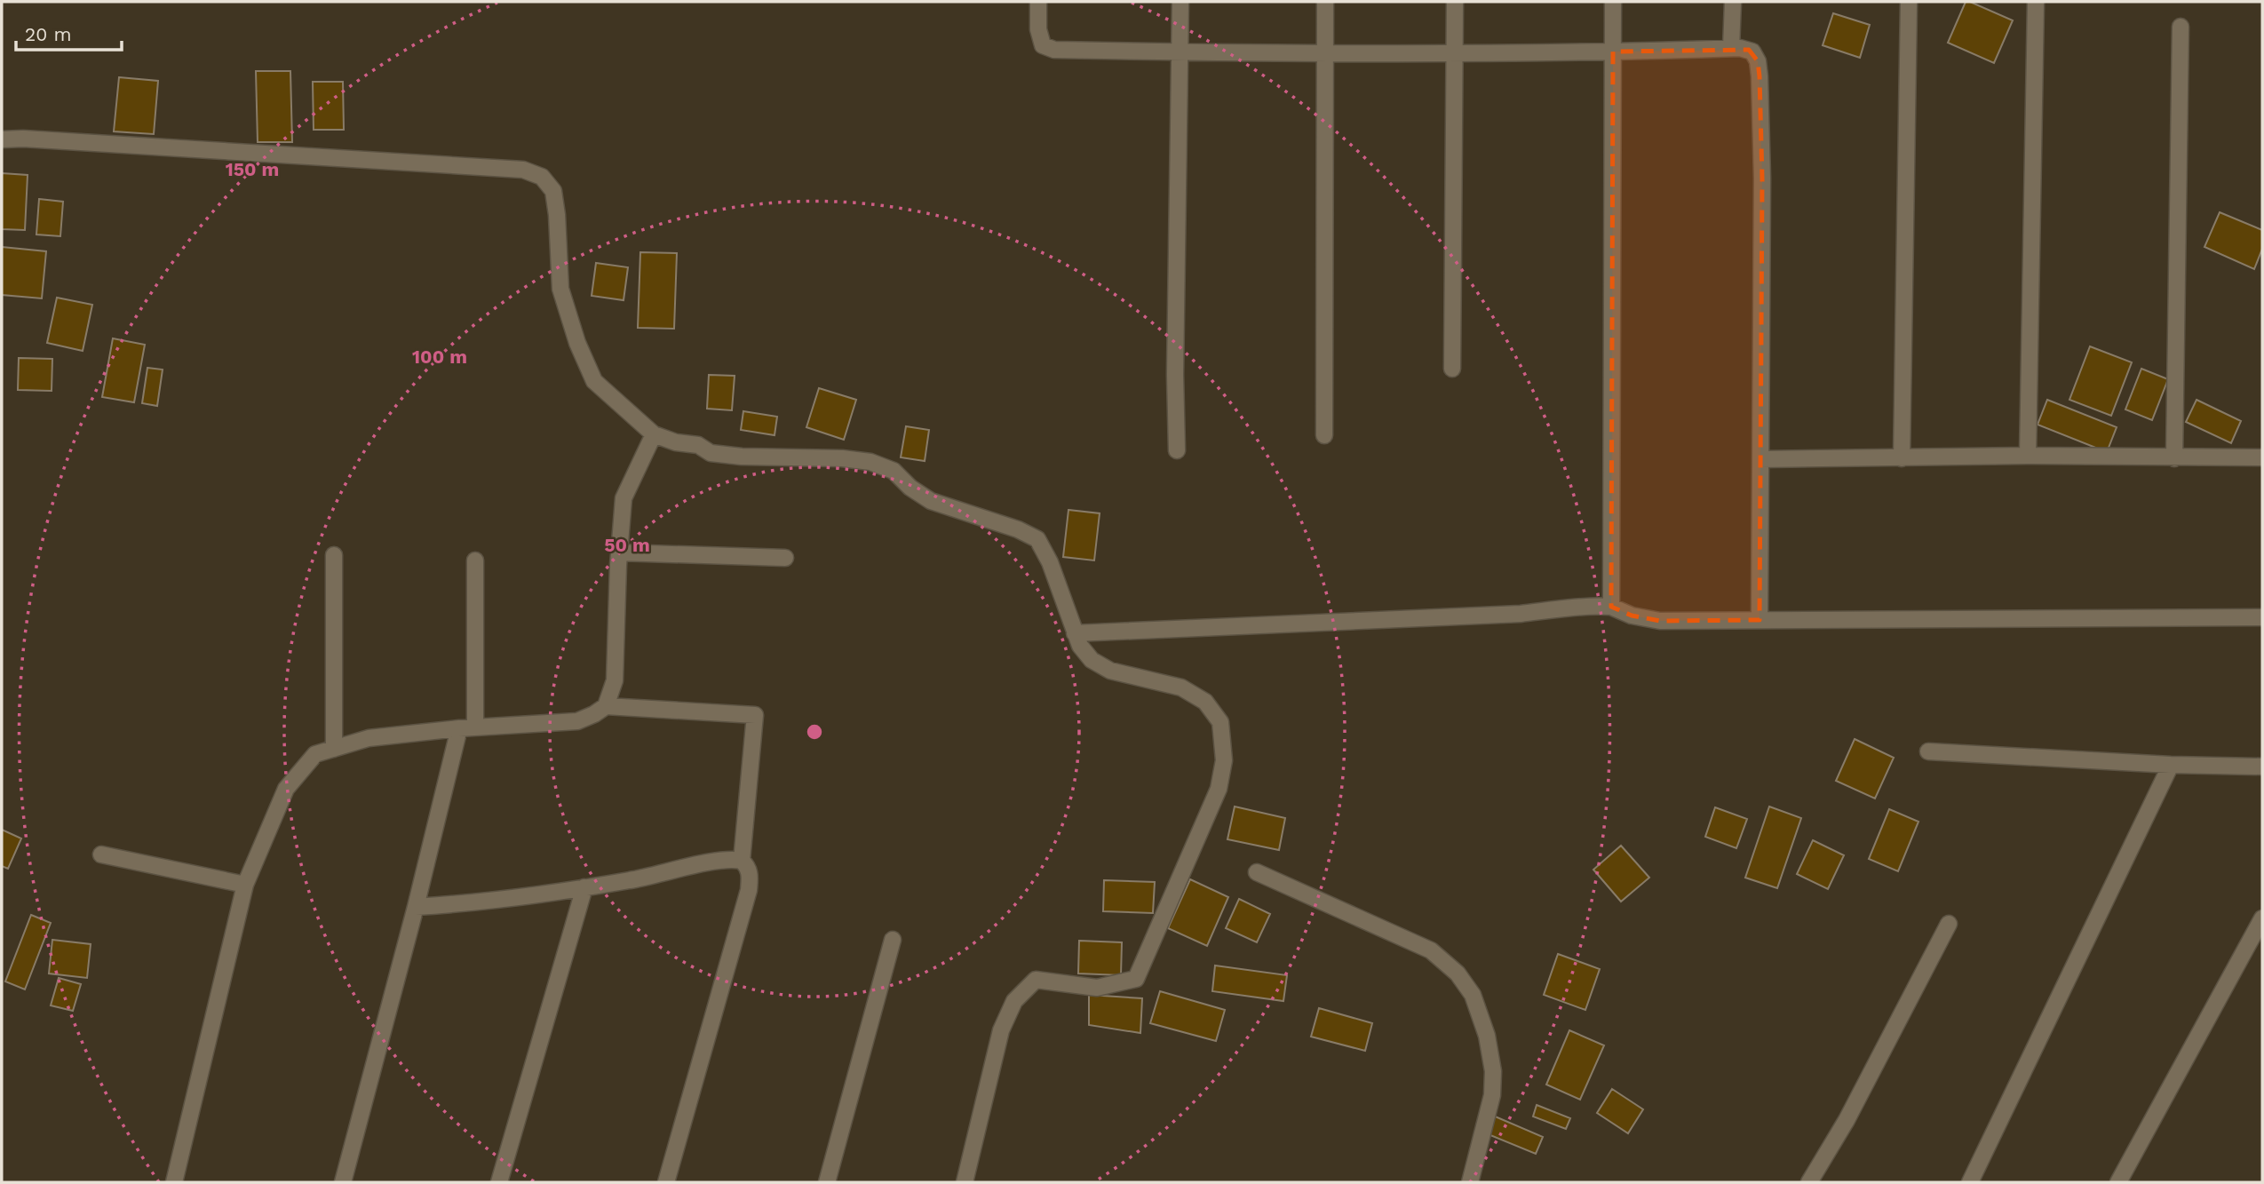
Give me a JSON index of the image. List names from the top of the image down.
{
  "scale_bar": "20 m",
  "rings": ["150 m", "100 m", "50 m"]
}
